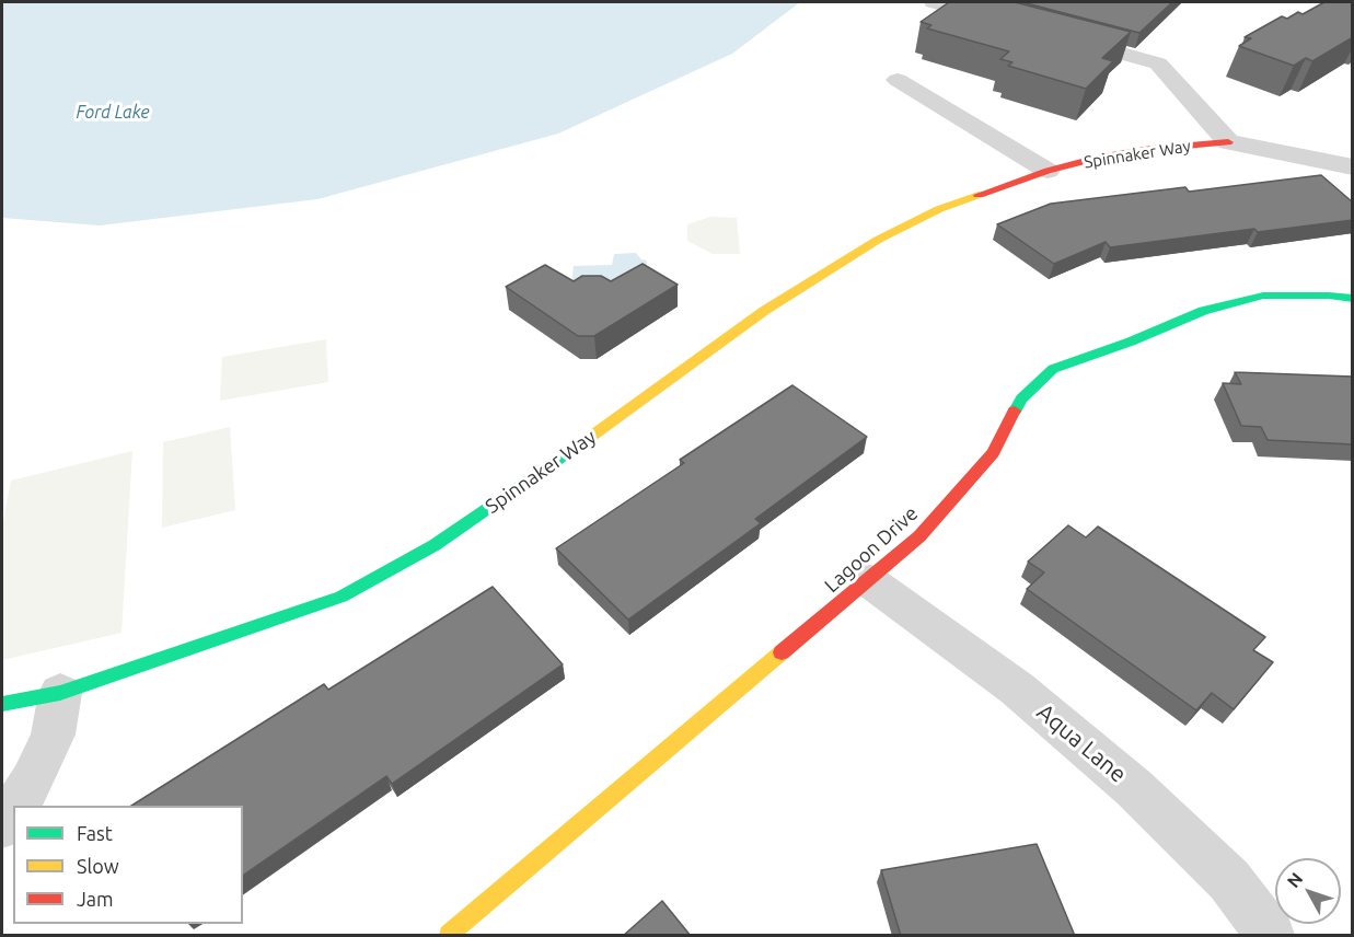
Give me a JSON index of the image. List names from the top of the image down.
{
  "streets": {
    "street": ["Spinnaker Way", "Lagoon Drive", "Aqua Lane"]
  },
  "crossings": [
    ["Lagoon Drive", "Aqua Lane"]
  ],
  "water": ["Ford Lake"],
  "legend": ["Fast", "Slow", "Jam"],
  "north": "top left"
}
